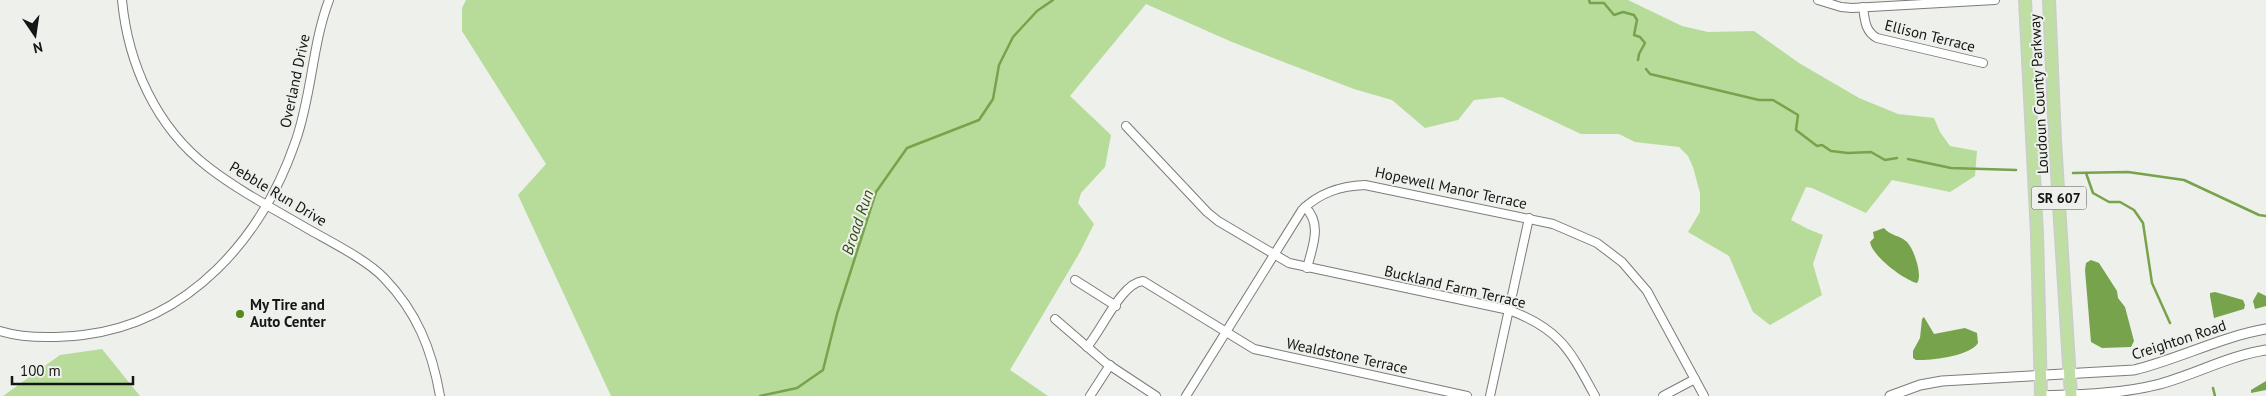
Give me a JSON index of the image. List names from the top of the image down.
{
  "streets": {
    "main road": ["Loudoun County Parkway", "SR 607"],
    "street": [
      "Ellison Terrace",
      "Overland Drive",
      "Hopewell Manor Terrace",
      "Pebble Run Drive",
      "Buckland Farm Terrace",
      "Creighton Road",
      "Wealdstone Terrace"
    ]
  },
  "crossings": [
    ["Overland Drive", "Pebble Run Drive"],
    ["Loudoun County Parkway", "Creighton Road"],
    ["Hopewell Manor Terrace", "Buckland Farm Terrace"],
    ["Hopewell Manor Terrace", "Wealdstone Terrace"]
  ],
  "water": ["Broad Run"],
  "places": ["My Tire and Auto Center"],
  "scale_bar": "100 m",
  "north": "bottom"
}
